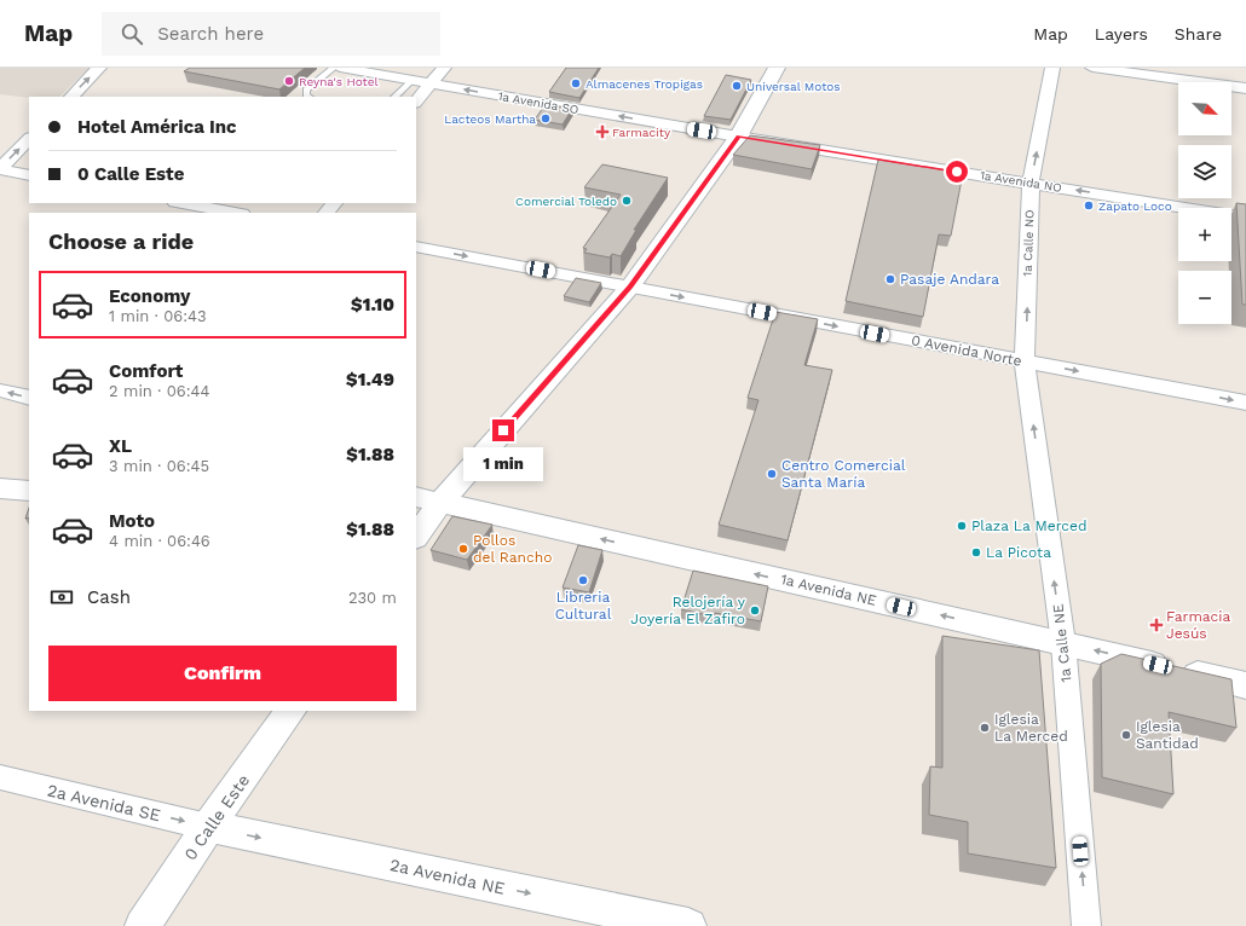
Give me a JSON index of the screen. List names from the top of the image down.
{
  "streets": {
    "street": [
      "1a Avenida SO",
      "1a Avenida NO",
      "1a Calle NO",
      "0 Avenida Norte",
      "1a Avenida NE",
      "1a Calle NE",
      "2a Avenida SE",
      "0 Calle Este",
      "2a Avenida NE"
    ]
  },
  "crossings": [
    ["1a Avenida SO", "1a Avenida NO"],
    ["1a Avenida NO", "1a Calle NO"],
    ["1a Calle NO", "0 Avenida Norte"],
    ["1a Calle NO", "1a Calle NE"],
    ["0 Avenida Norte", "1a Calle NE"],
    ["1a Avenida NE", "1a Calle NE"],
    ["2a Avenida SE", "0 Calle Este"],
    ["2a Avenida SE", "2a Avenida NE"],
    ["0 Calle Este", "2a Avenida NE"]
  ],
  "one_way": [
    "1a Avenida SO",
    "1a Calle NO",
    "0 Avenida Norte",
    "1a Avenida NE",
    "1a Calle NE",
    "2a Avenida SE",
    "2a Avenida NE"
  ],
  "places": {
    "other": [
      "Reyna's Hotel",
      "Almacenes Tropigas",
      "Universal Motos",
      "Lacteos Martha",
      "Comercial Toledo",
      "Zapato Loco",
      "Pasaje Andara",
      "Centro Comercial Santa María",
      "Plaza La Merced",
      "Pollos del Rancho",
      "La Picota",
      "Libreria Cultural",
      "Relojería y Joyería El Zafiro",
      "Iglesia La Merced",
      "Iglesia Santidad"
    ],
    "health": ["Farmacity", "Farmacia Jesús"]
  },
  "north": "bottom right",
  "page": {
    "header": "Map",
    "search": "Search here",
    "nav": ["Map", "Layers", "Share"],
    "map_buttons": ["+", "−"],
    "banner": ["Hotel América Inc", "0 Calle Este"],
    "heading": "Choose a ride",
    "list": [
      {
        "name": "Economy",
        "note": "1 min · 06:43",
        "value": "$1.10"
      },
      {
        "name": "Comfort",
        "note": "2 min · 06:44",
        "value": "$1.49"
      },
      {
        "name": "XL",
        "note": "3 min · 06:45",
        "value": "$1.88"
      },
      {
        "name": "Moto",
        "note": "4 min · 06:46",
        "value": "$1.88"
      }
    ],
    "bubble": "1 min",
    "pay": ["Cash", "230 m"],
    "buttons": "Confirm"
  }
}
